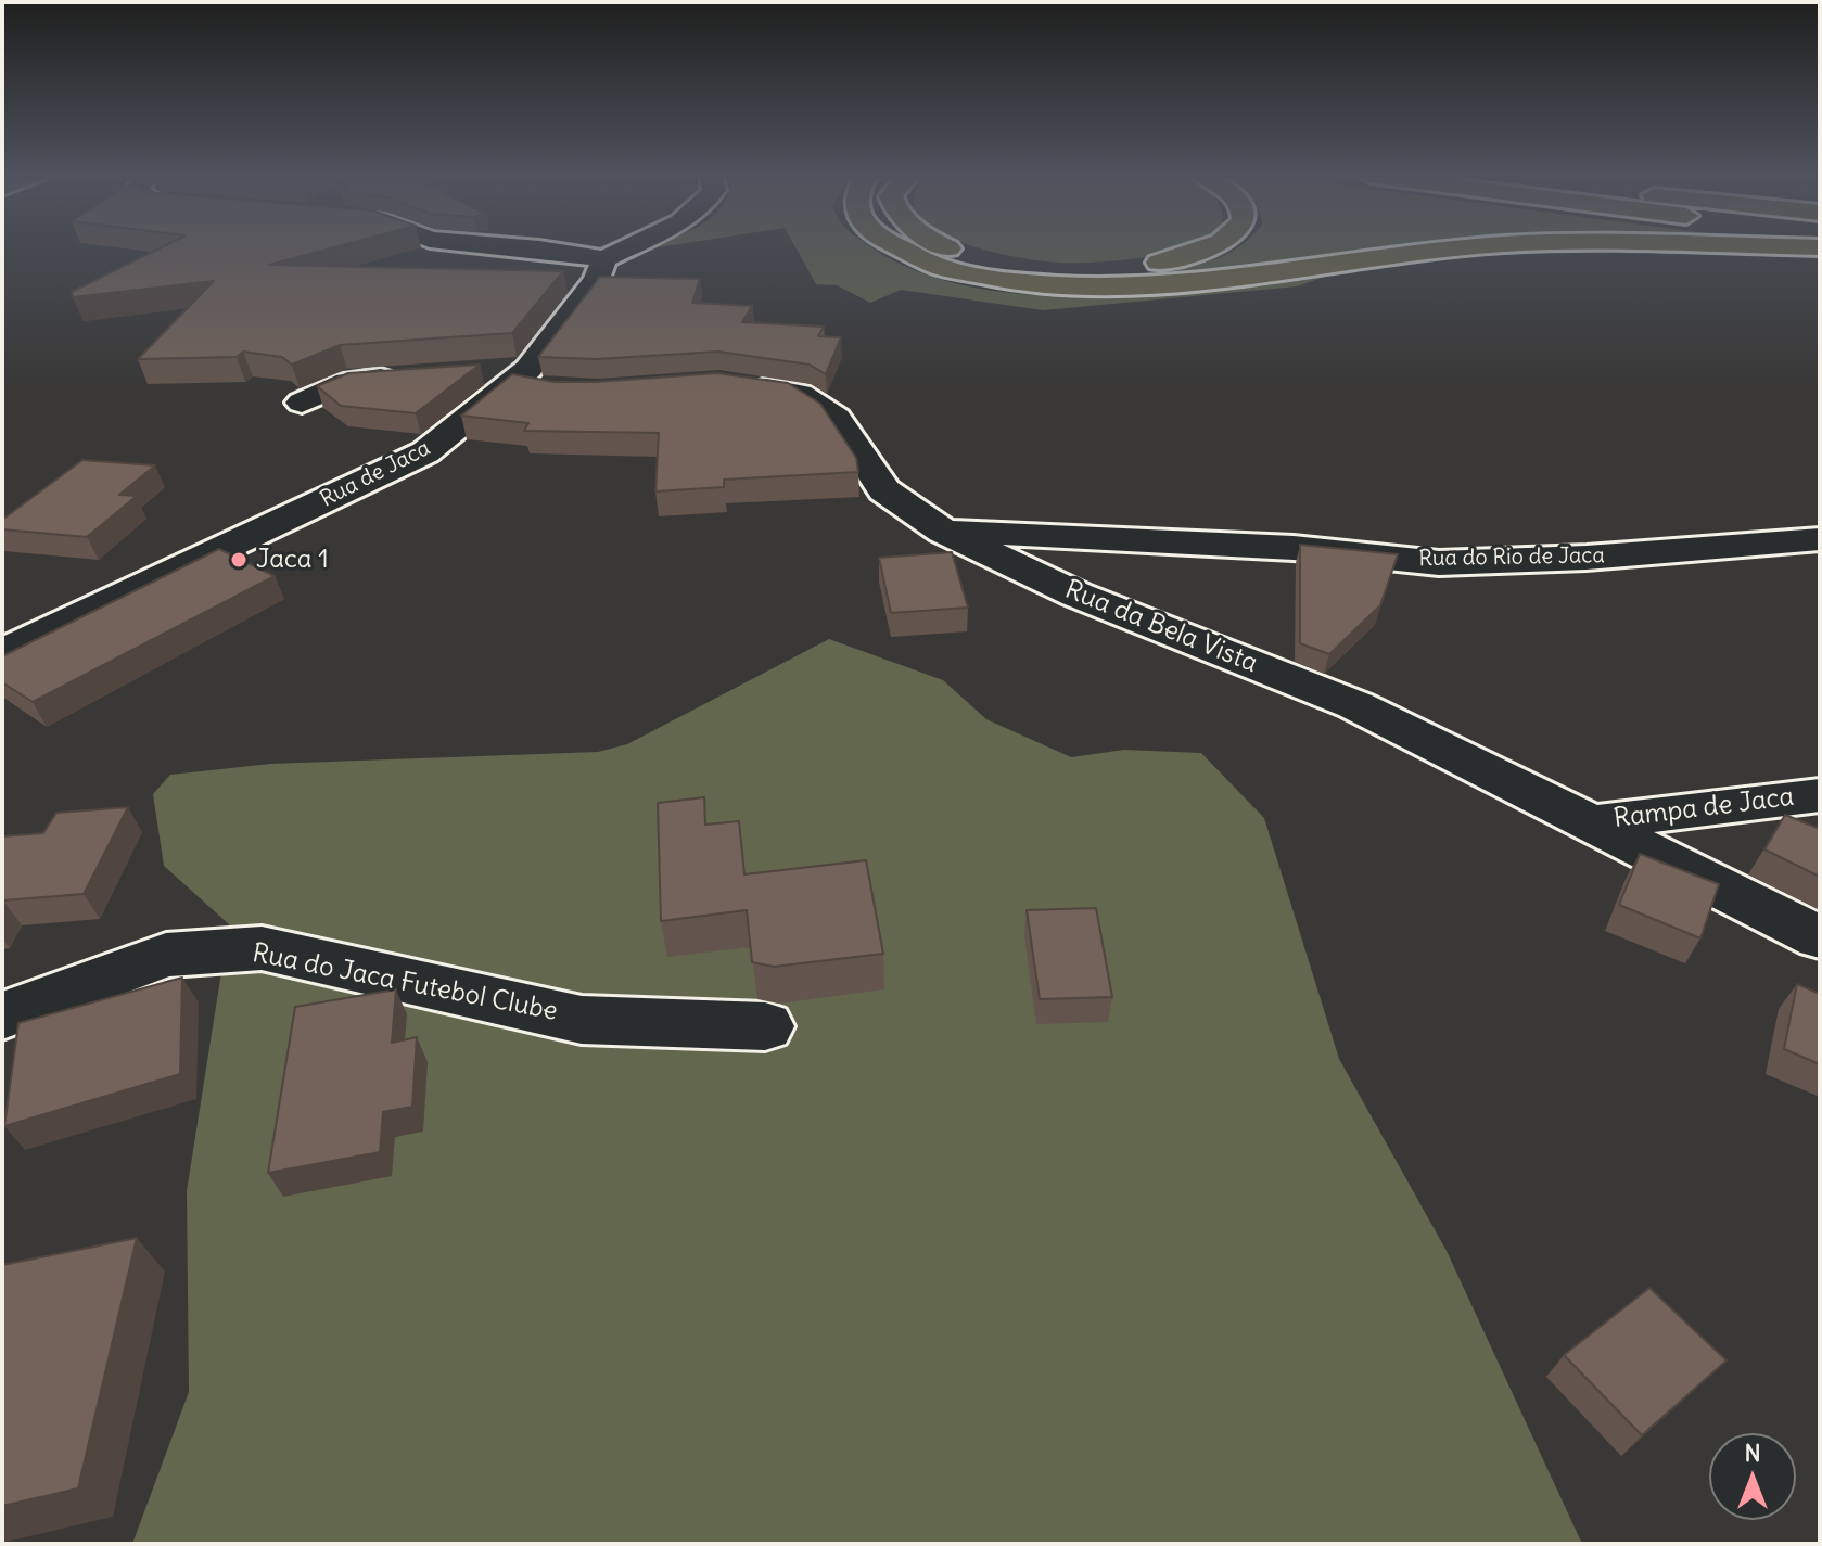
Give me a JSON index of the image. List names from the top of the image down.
{
  "streets": {
    "street": [
      "Rua de Jaca",
      "Rua do Rio de Jaca",
      "Rua da Bela Vista",
      "Rampa de Jaca",
      "Rua do Jaca Futebol Clube"
    ]
  },
  "crossings": [
    ["Rua do Rio de Jaca", "Rua da Bela Vista"],
    ["Rua da Bela Vista", "Rampa de Jaca"]
  ],
  "places": ["Jaca 1"],
  "north": "top"
}
